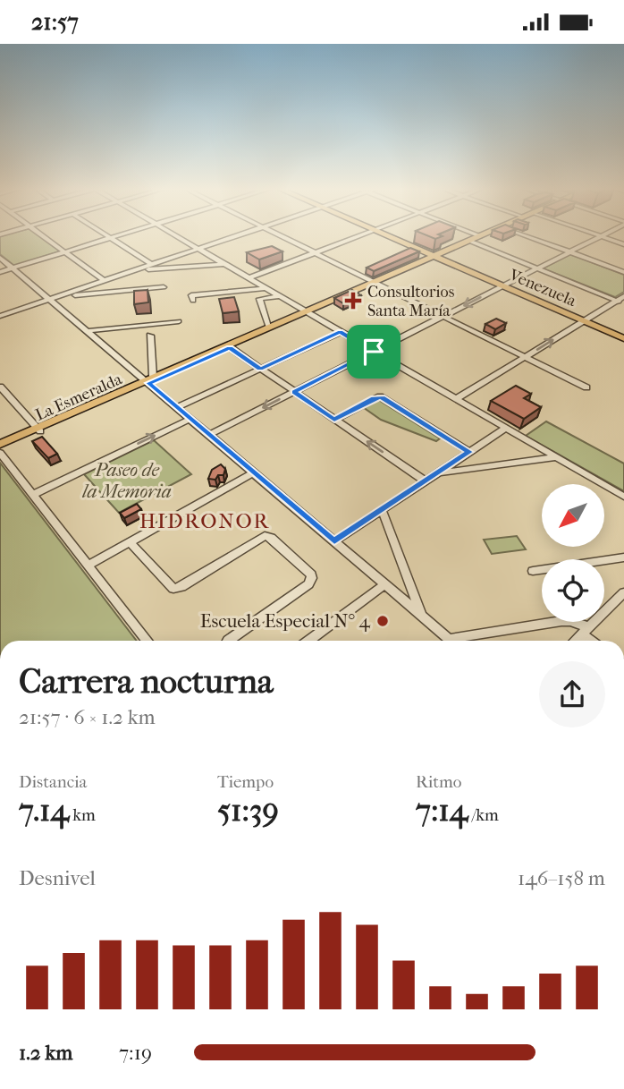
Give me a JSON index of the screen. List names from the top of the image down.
{
  "streets": {
    "main road": ["Venezuela", "La Esmeralda"]
  },
  "crossings": [
    ["Venezuela", "La Esmeralda"]
  ],
  "districts": ["HIDRONOR"],
  "parks": ["Paseo de la Memoria"],
  "places": {
    "health": ["Consultorios Santa María"],
    "other": ["Escuela Especial N° 4"]
  },
  "north": "bottom left",
  "page": {
    "status": "21:57",
    "heading": ["Carrera nocturna", "21:57 · 6 × 1.2 km"],
    "stats": [
      ["Distancia", "7.14 km"],
      ["Tiempo", "51:39"],
      ["Ritmo", "7:14 /km"]
    ],
    "chart": ["Desnivel", "146–158 m"],
    "list": [
      {
        "name": "1.2 km",
        "note": "7:19"
      }
    ]
  }
}
